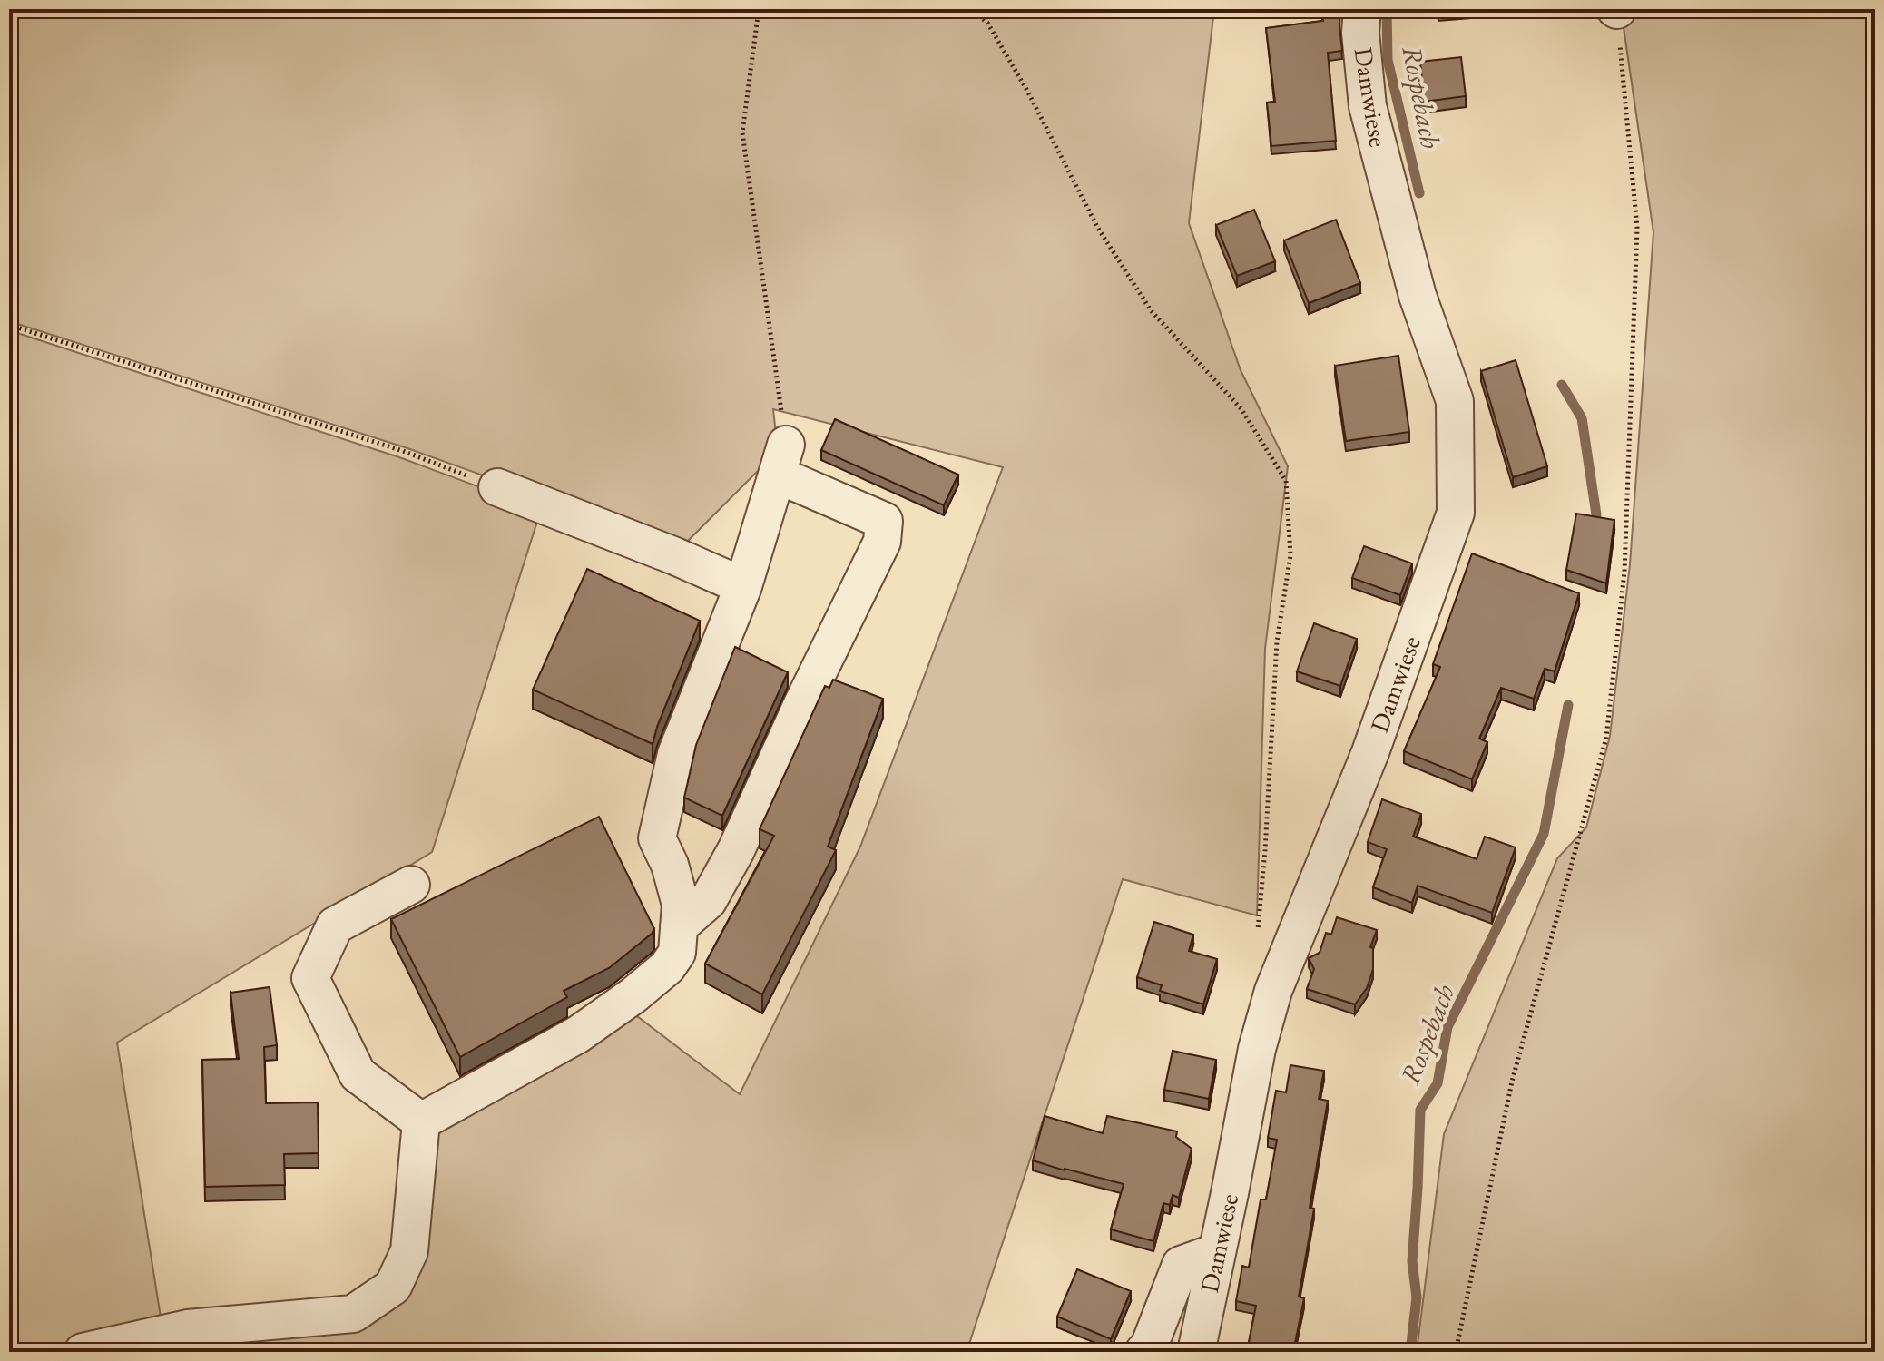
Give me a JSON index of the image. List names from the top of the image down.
{
  "streets": {
    "street": ["Damwiese"]
  },
  "water": ["Rospebach"]
}
